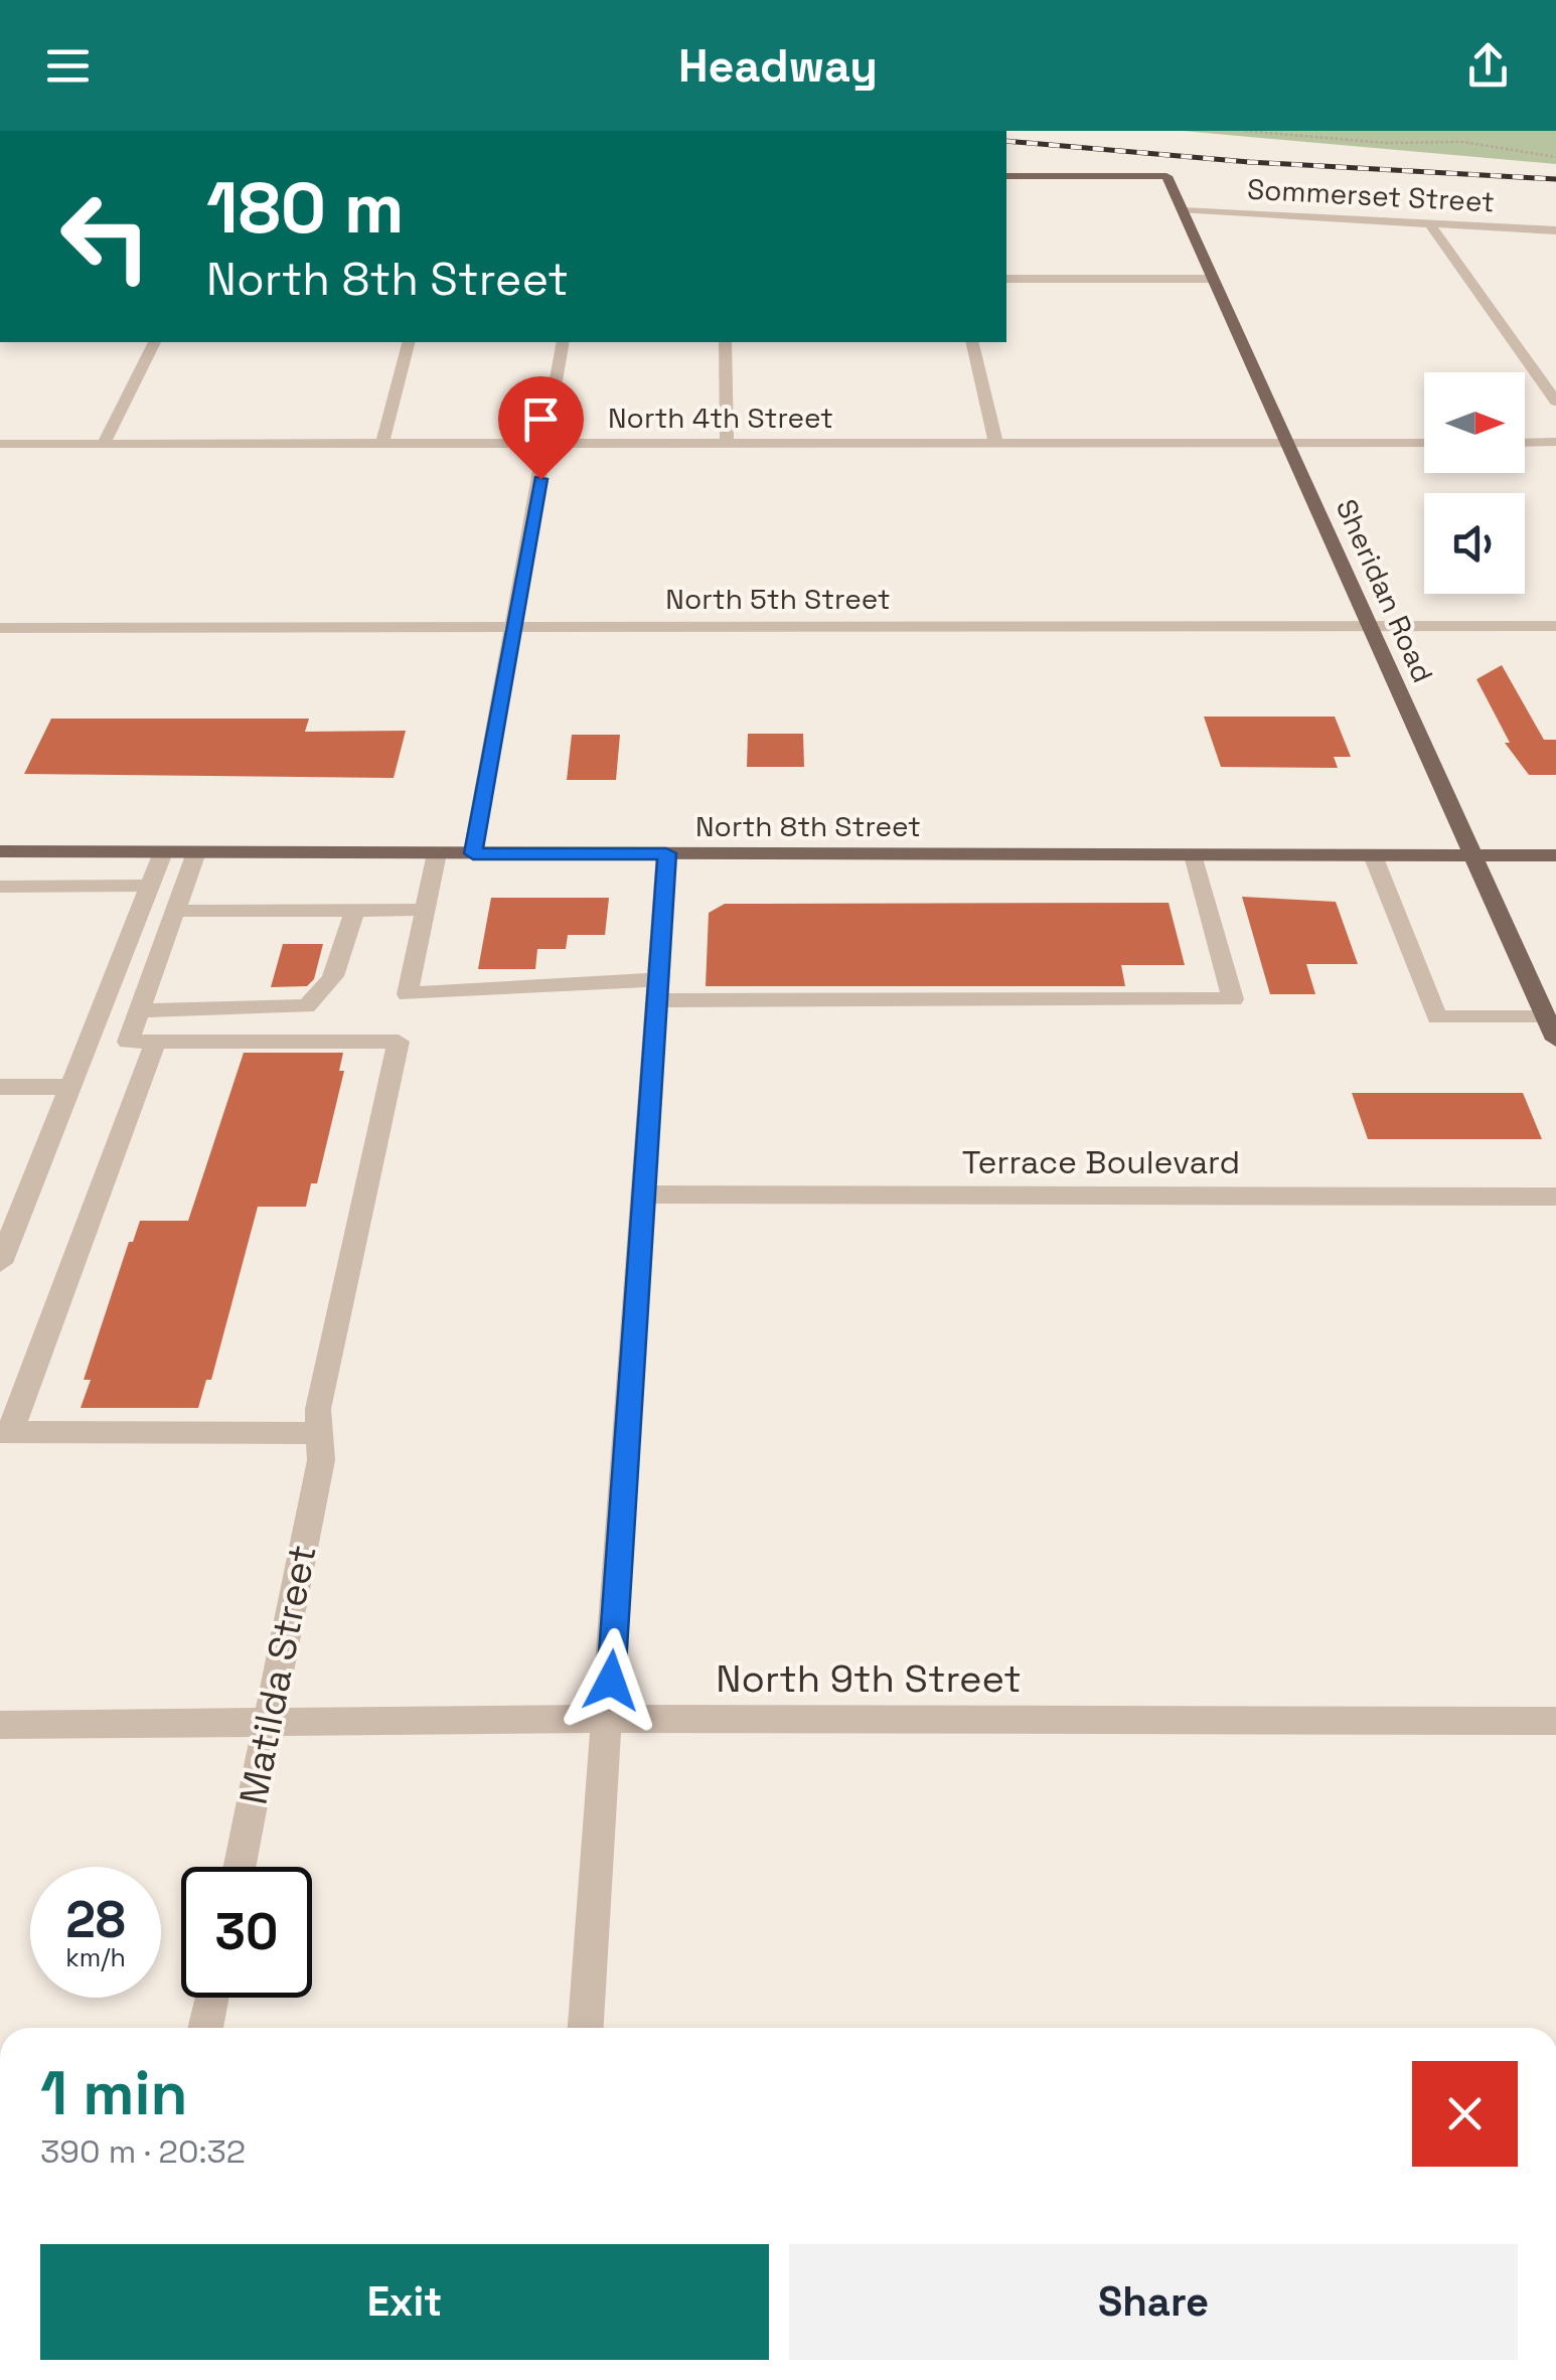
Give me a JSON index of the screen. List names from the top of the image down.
{
  "streets": {
    "main road": ["Sheridan Road", "North 8th Street"],
    "street": [
      "Sommerset Street",
      "North 4th Street",
      "North 5th Street",
      "Terrace Boulevard",
      "Matilda Street",
      "North 9th Street"
    ]
  },
  "crossings": [
    ["Sommerset Street", "Sheridan Road"],
    ["North 4th Street", "Sheridan Road"],
    ["Sheridan Road", "North 5th Street"],
    ["Sheridan Road", "North 8th Street"],
    ["Matilda Street", "North 9th Street"]
  ],
  "north": "right",
  "page": {
    "header": "Headway",
    "turn": ["180 m", "North 8th Street"],
    "speed": "28 km/h",
    "limit": "30",
    "heading": ["1 min", "390 m · 20:32"],
    "buttons": ["Exit", "Share"]
  }
}
